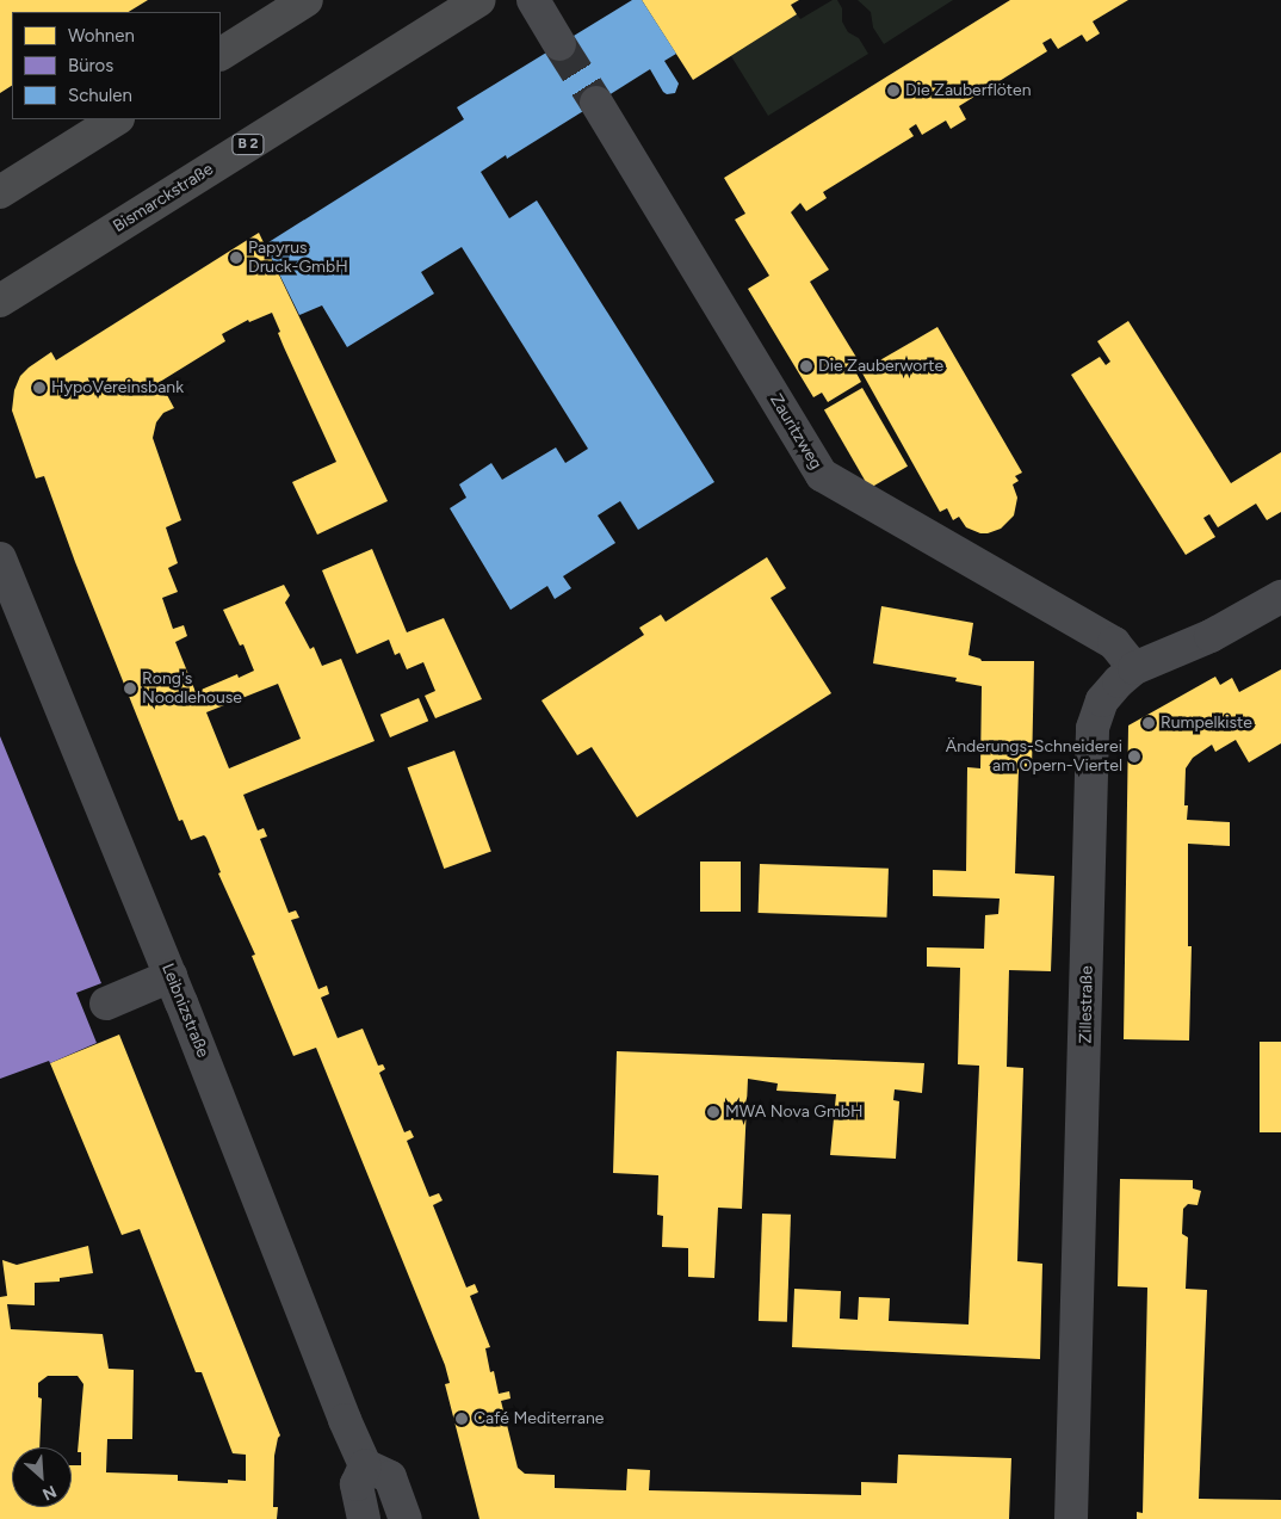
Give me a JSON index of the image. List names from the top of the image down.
{
  "streets": {
    "main road": ["B 2", "Bismarckstraße"],
    "street": ["Zauritzweg", "Zillestraße", "Leibnizstraße"]
  },
  "crossings": [
    ["Zauritzweg", "Zillestraße"]
  ],
  "places": [
    "Die Zauberflöten",
    "Papyrus Druck-GmbH",
    "Die Zauberworte",
    "HypoVereinsbank",
    "Rong's Noodlehouse",
    "Rumpelkiste",
    "Änderungs-Schneiderei am Opern-Viertel",
    "MWA Nova GmbH",
    "Café Mediterrane"
  ],
  "legend": ["Wohnen", "Büros", "Schulen"],
  "north": "bottom right"
}
